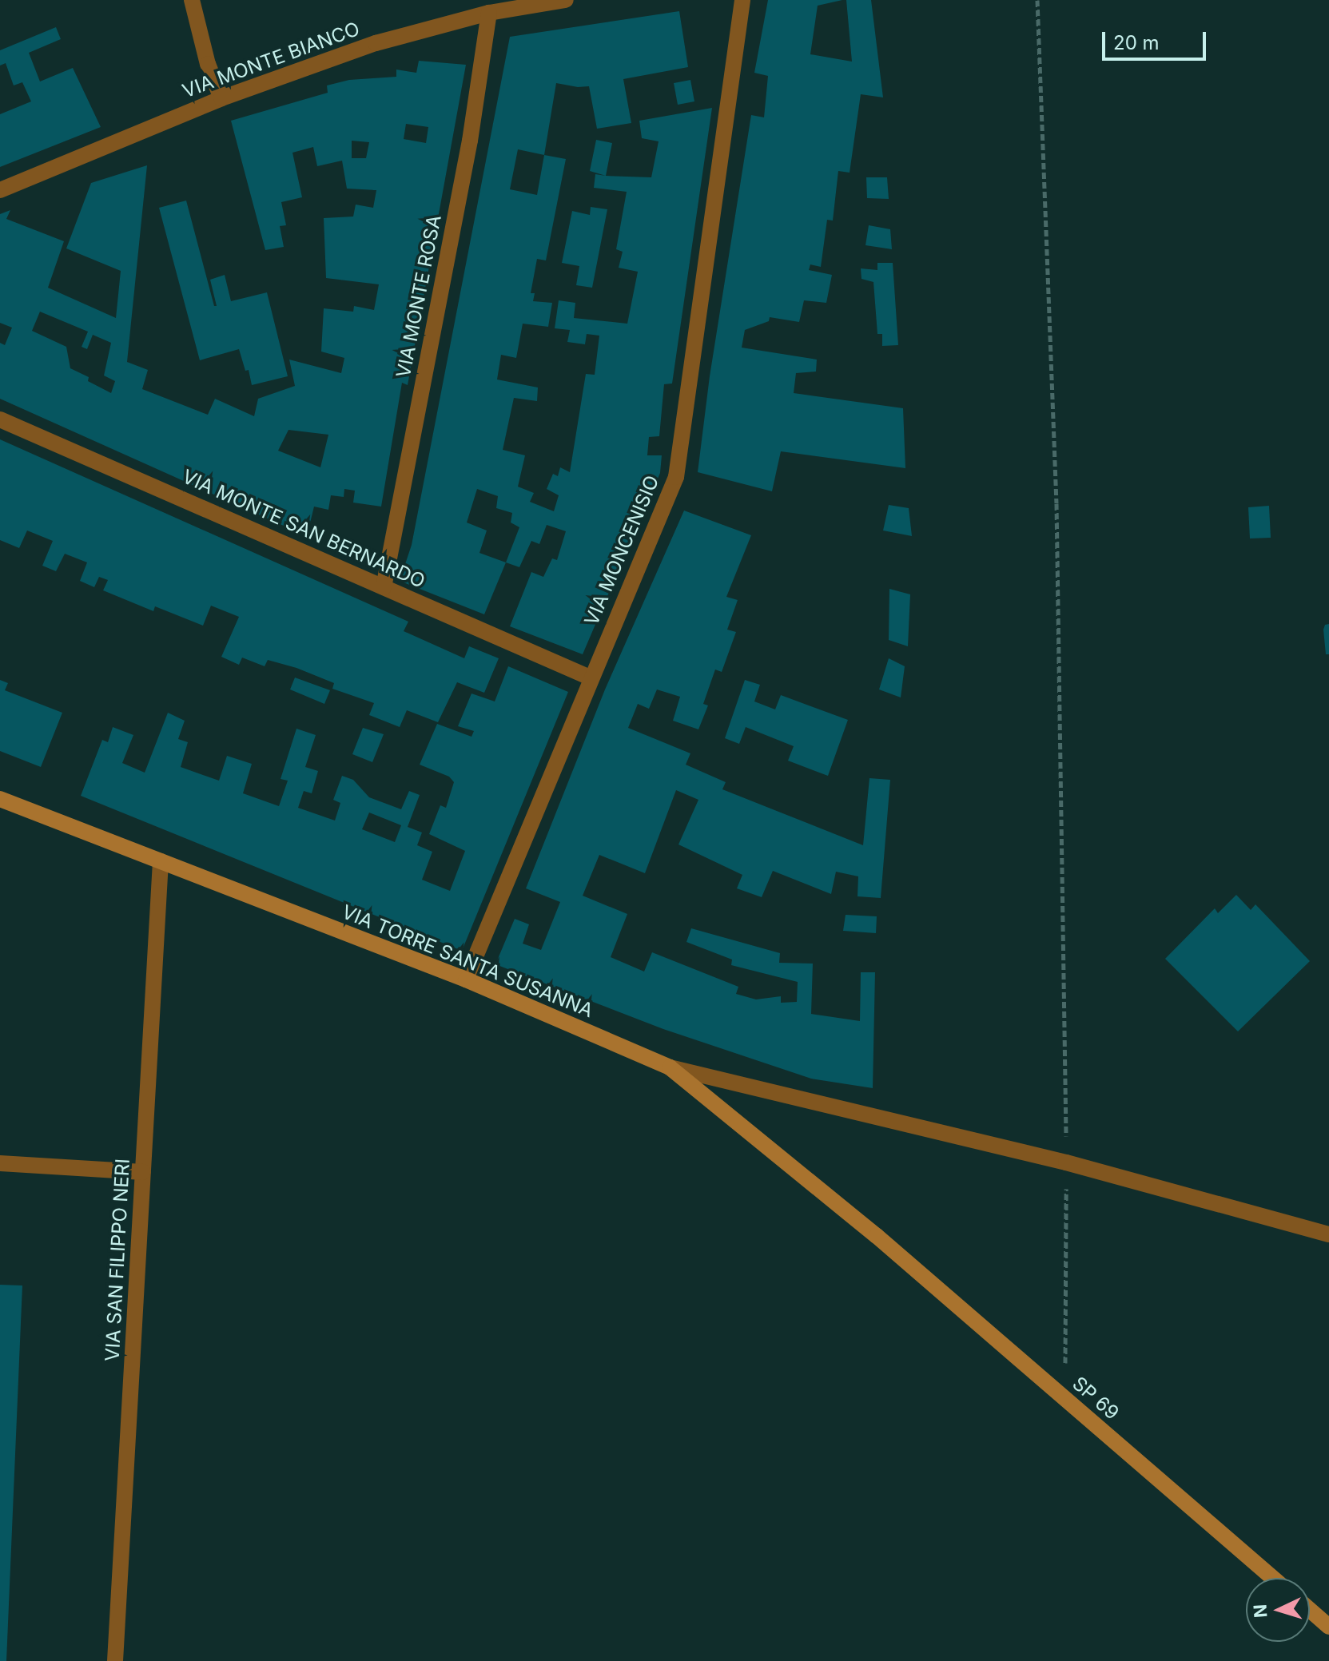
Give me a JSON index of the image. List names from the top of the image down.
{
  "streets": {
    "main road": ["VIA TORRE SANTA SUSANNA", "SP 69"],
    "street": [
      "VIA MONTE BIANCO",
      "VIA MONTE ROSA",
      "VIA MONTE SAN BERNARDO",
      "VIA MONCENISIO",
      "VIA SAN FILIPPO NERI"
    ]
  },
  "crossings": [
    ["VIA MONTE BIANCO", "VIA MONTE ROSA"],
    ["VIA MONTE ROSA", "VIA MONTE SAN BERNARDO"],
    ["VIA MONTE SAN BERNARDO", "VIA MONCENISIO"],
    ["VIA MONCENISIO", "VIA TORRE SANTA SUSANNA"],
    ["VIA TORRE SANTA SUSANNA", "VIA SAN FILIPPO NERI"],
    ["VIA TORRE SANTA SUSANNA", "SP 69"]
  ],
  "scale_bar": "20 m",
  "north": "left"
}
